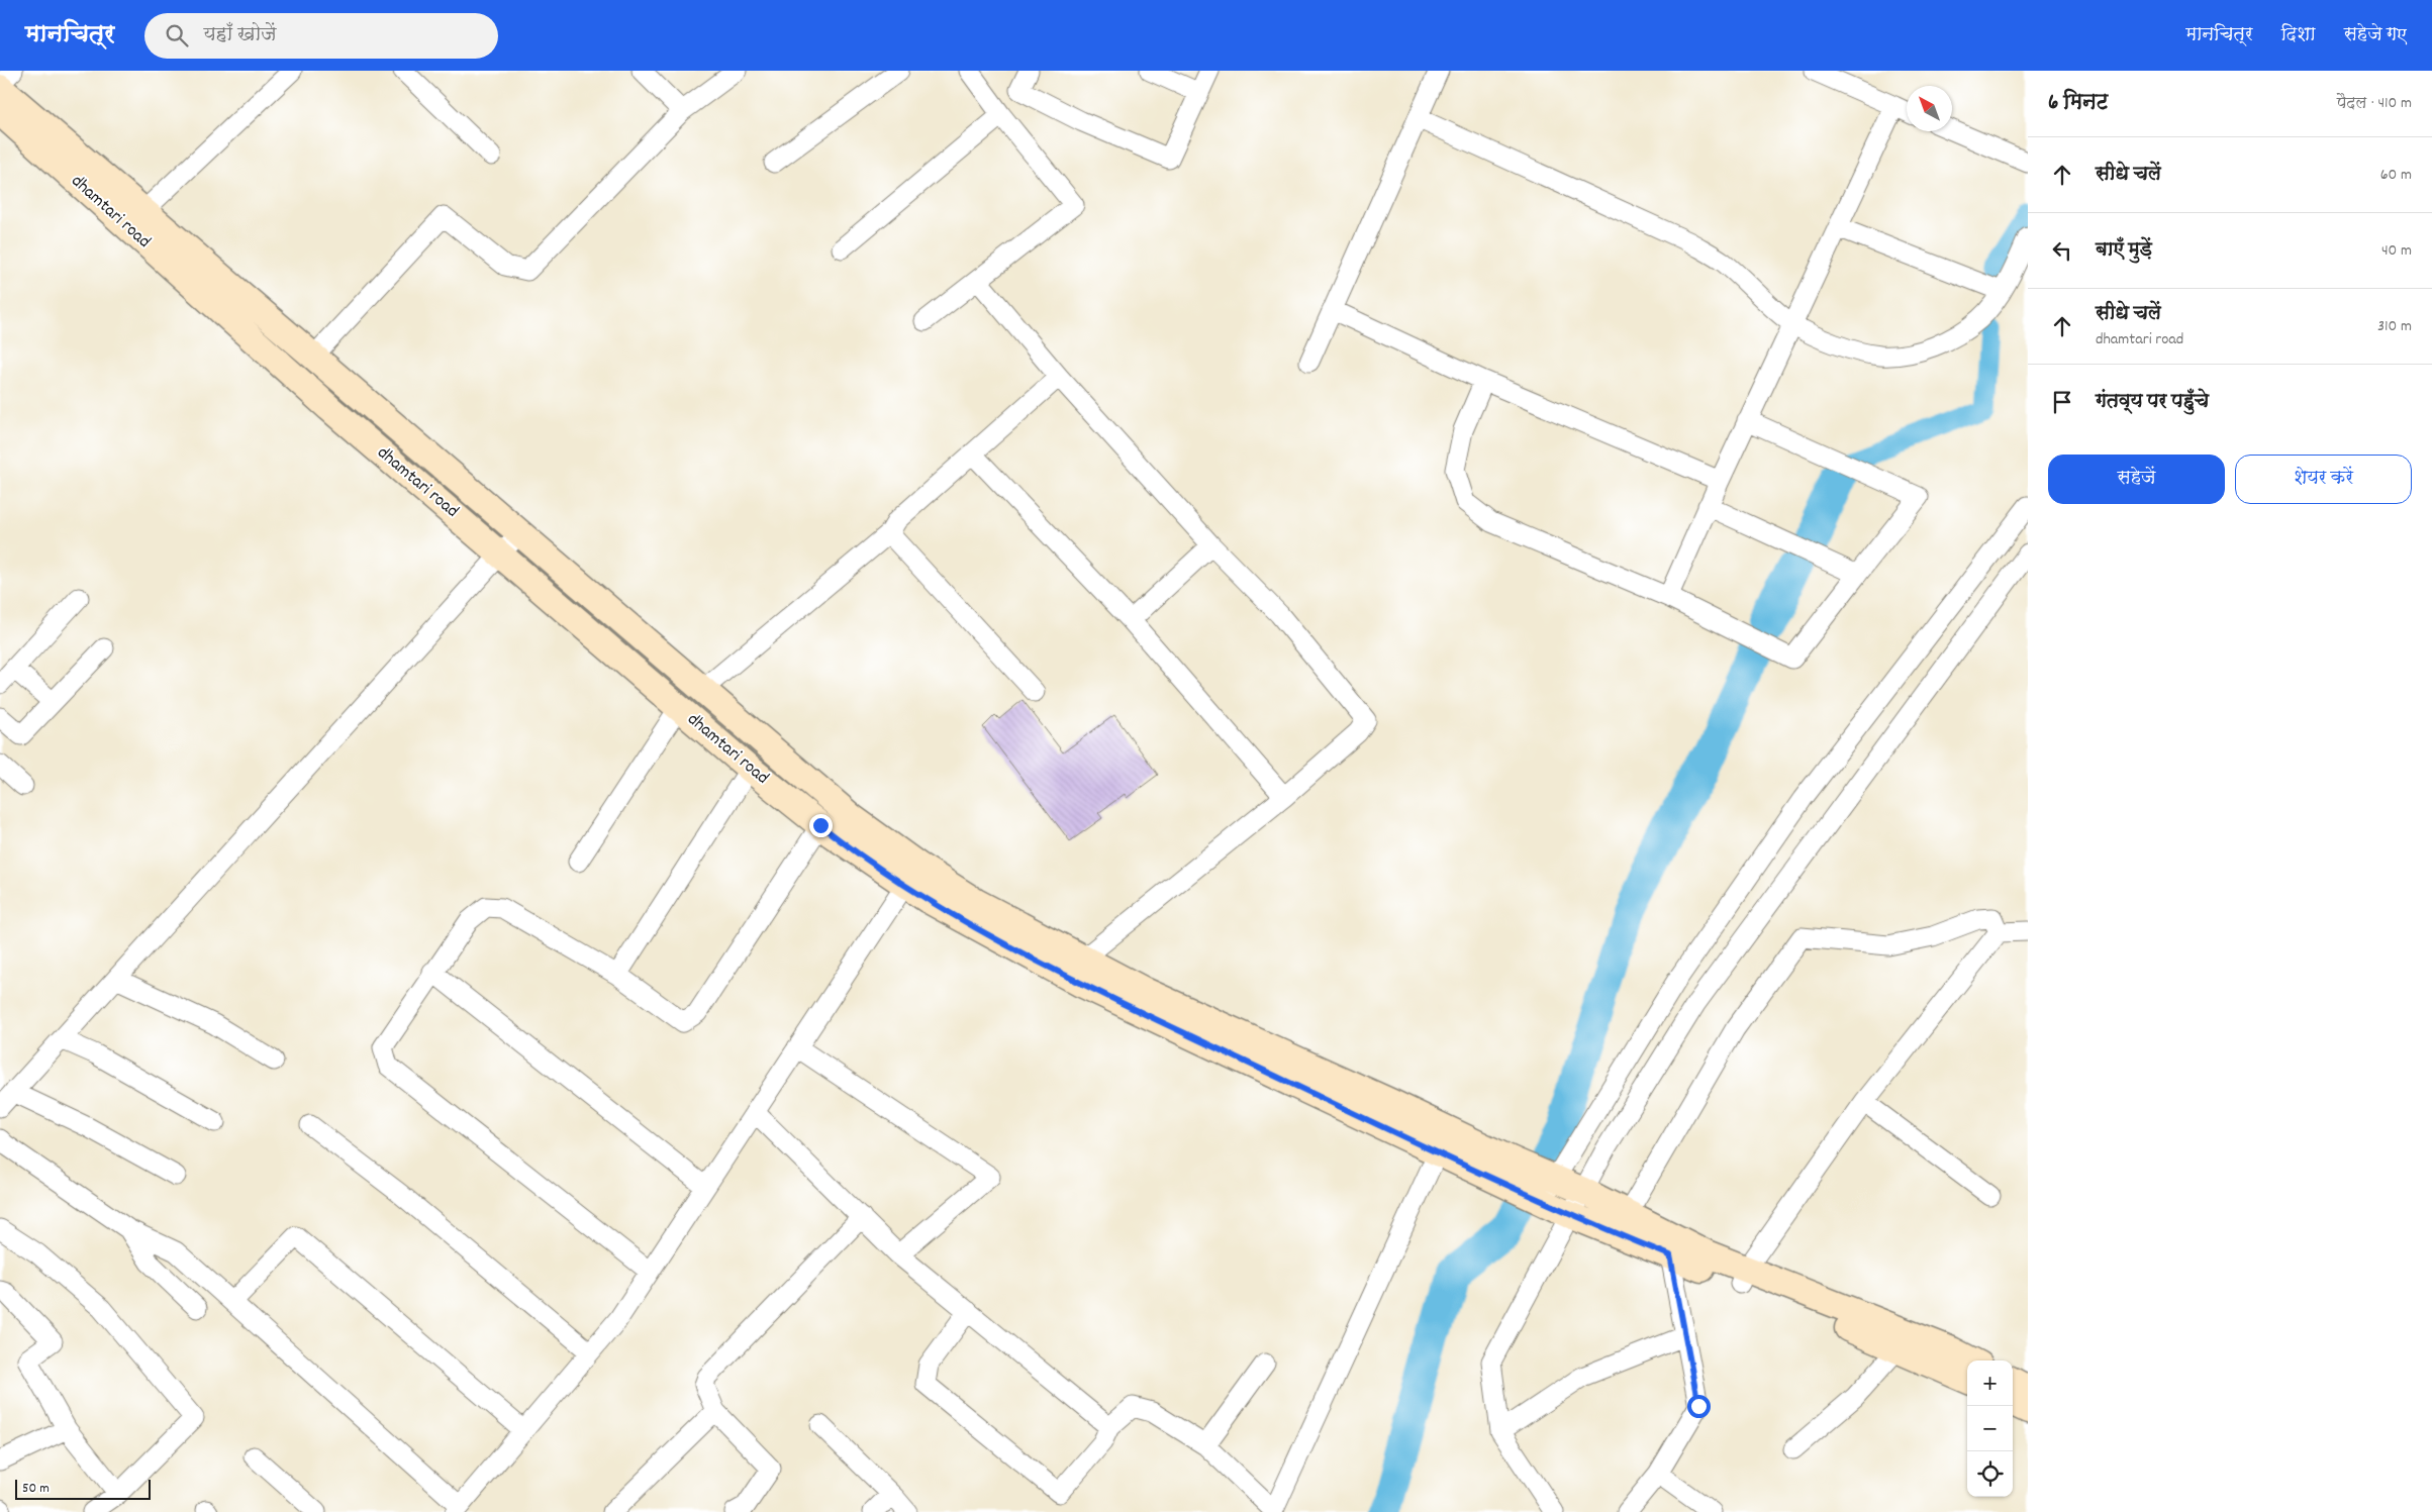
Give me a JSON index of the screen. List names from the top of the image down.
{
  "streets": {
    "main road": ["dhamtari road"]
  },
  "scale_bar": "50 m",
  "north": "top left",
  "page": {
    "header": "मानचित्र",
    "search": "यहाँ खोजें",
    "nav": ["मानचित्र", "दिशा", "सहेजे गए"],
    "heading": ["6 मिनट", "पैदल · 410 m"],
    "list": [
      ["सीधे चलें", "60 m"],
      ["बाएँ मुड़ें", "40 m"],
      ["सीधे चलें", "dhamtari road", "310 m"],
      "गंतव्य पर पहुँचे"
    ],
    "buttons": ["सहेजें", "शेयर करें"],
    "map_buttons": ["+", "−"],
    "scale": "50 m"
  }
}
